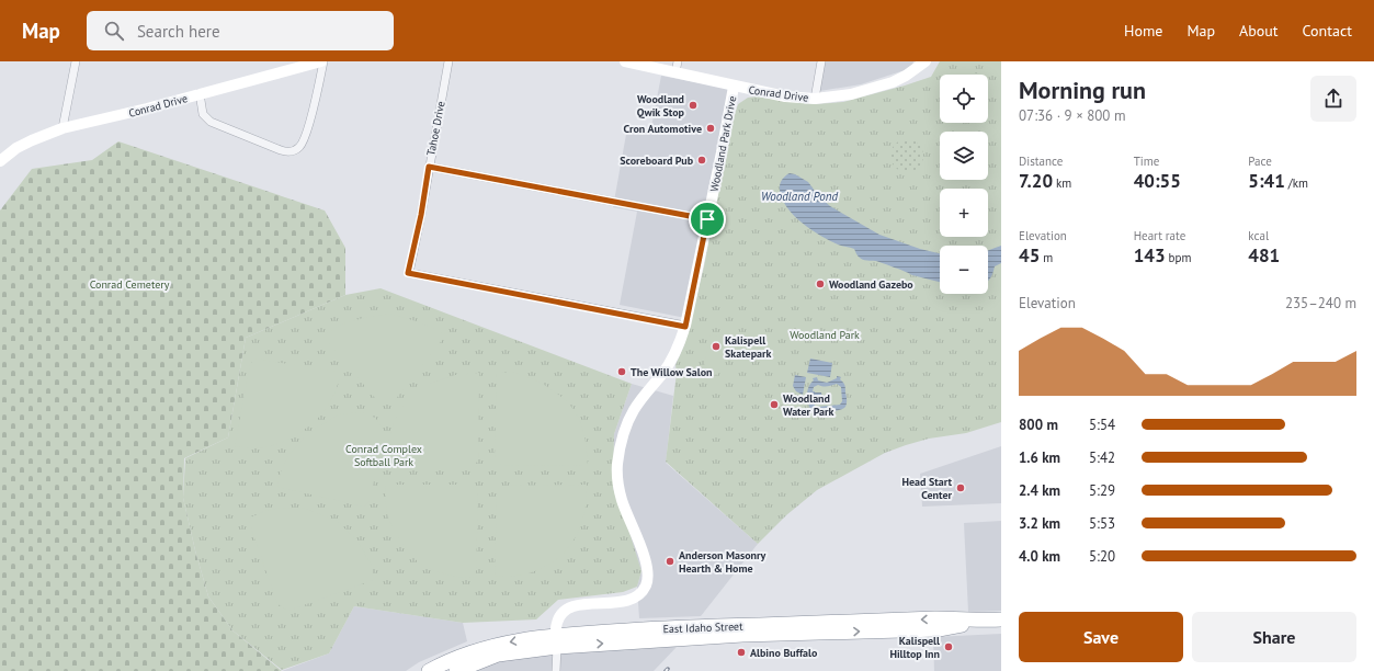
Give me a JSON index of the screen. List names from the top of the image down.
{
  "streets": {
    "highway": ["East Idaho Street"],
    "street": ["Conrad Drive", "Tahoe Drive", "Woodland Park Drive"]
  },
  "crossings": [
    ["Conrad Drive", "Woodland Park Drive"],
    ["Tahoe Drive", "Woodland Park Drive"],
    ["Woodland Park Drive", "East Idaho Street"]
  ],
  "water": ["Woodland Pond"],
  "parks": ["Conrad Cemetery", "Woodland Park", "Conrad Complex Softball Park"],
  "places": [
    "Woodland Qwik Stop",
    "Cron Automotive",
    "Scoreboard Pub",
    "Woodland Gazebo",
    "Kalispell Skatepark",
    "The Willow Salon",
    "Woodland Water Park",
    "Head Start Center",
    "Anderson Masonry Hearth & Home",
    "Kalispell Hilltop Inn",
    "Albino Buffalo"
  ],
  "page": {
    "header": "Map",
    "search": "Search here",
    "nav": [
      "Home",
      "Map",
      "About",
      "Contact"
    ],
    "heading": ["Morning run", "07:36 · 9 × 800 m"],
    "map_buttons": ["+", "−"],
    "stats": [
      ["Distance", "7.20 km"],
      ["Time", "40:55"],
      ["Pace", "5:41 /km"],
      ["Elevation", "45 m"],
      ["Heart rate", "143 bpm"],
      ["kcal", "481"]
    ],
    "chart": ["Elevation", "235–240 m"],
    "list": [
      {
        "name": "800 m",
        "note": "5:54"
      },
      {
        "name": "1.6 km",
        "note": "5:42"
      },
      {
        "name": "2.4 km",
        "note": "5:29"
      },
      {
        "name": "3.2 km",
        "note": "5:53"
      },
      {
        "name": "4.0 km",
        "note": "5:20"
      }
    ],
    "buttons": ["Save", "Share"]
  }
}
